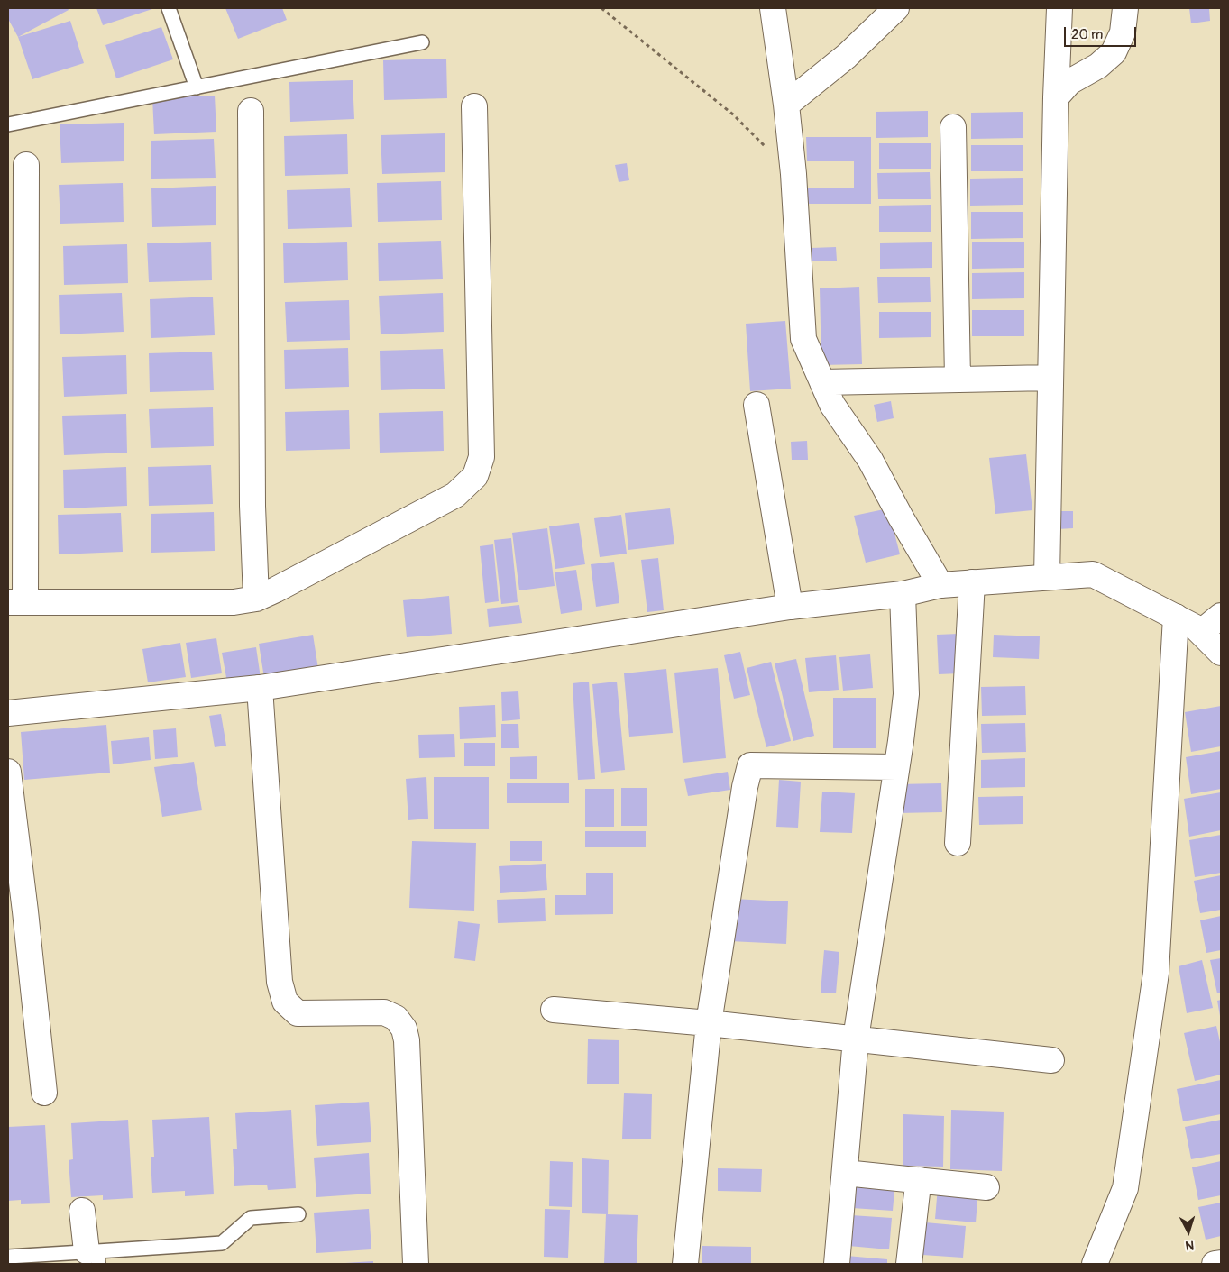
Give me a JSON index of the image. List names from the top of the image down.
{
  "scale_bar": "20 m",
  "north": "bottom"
}
